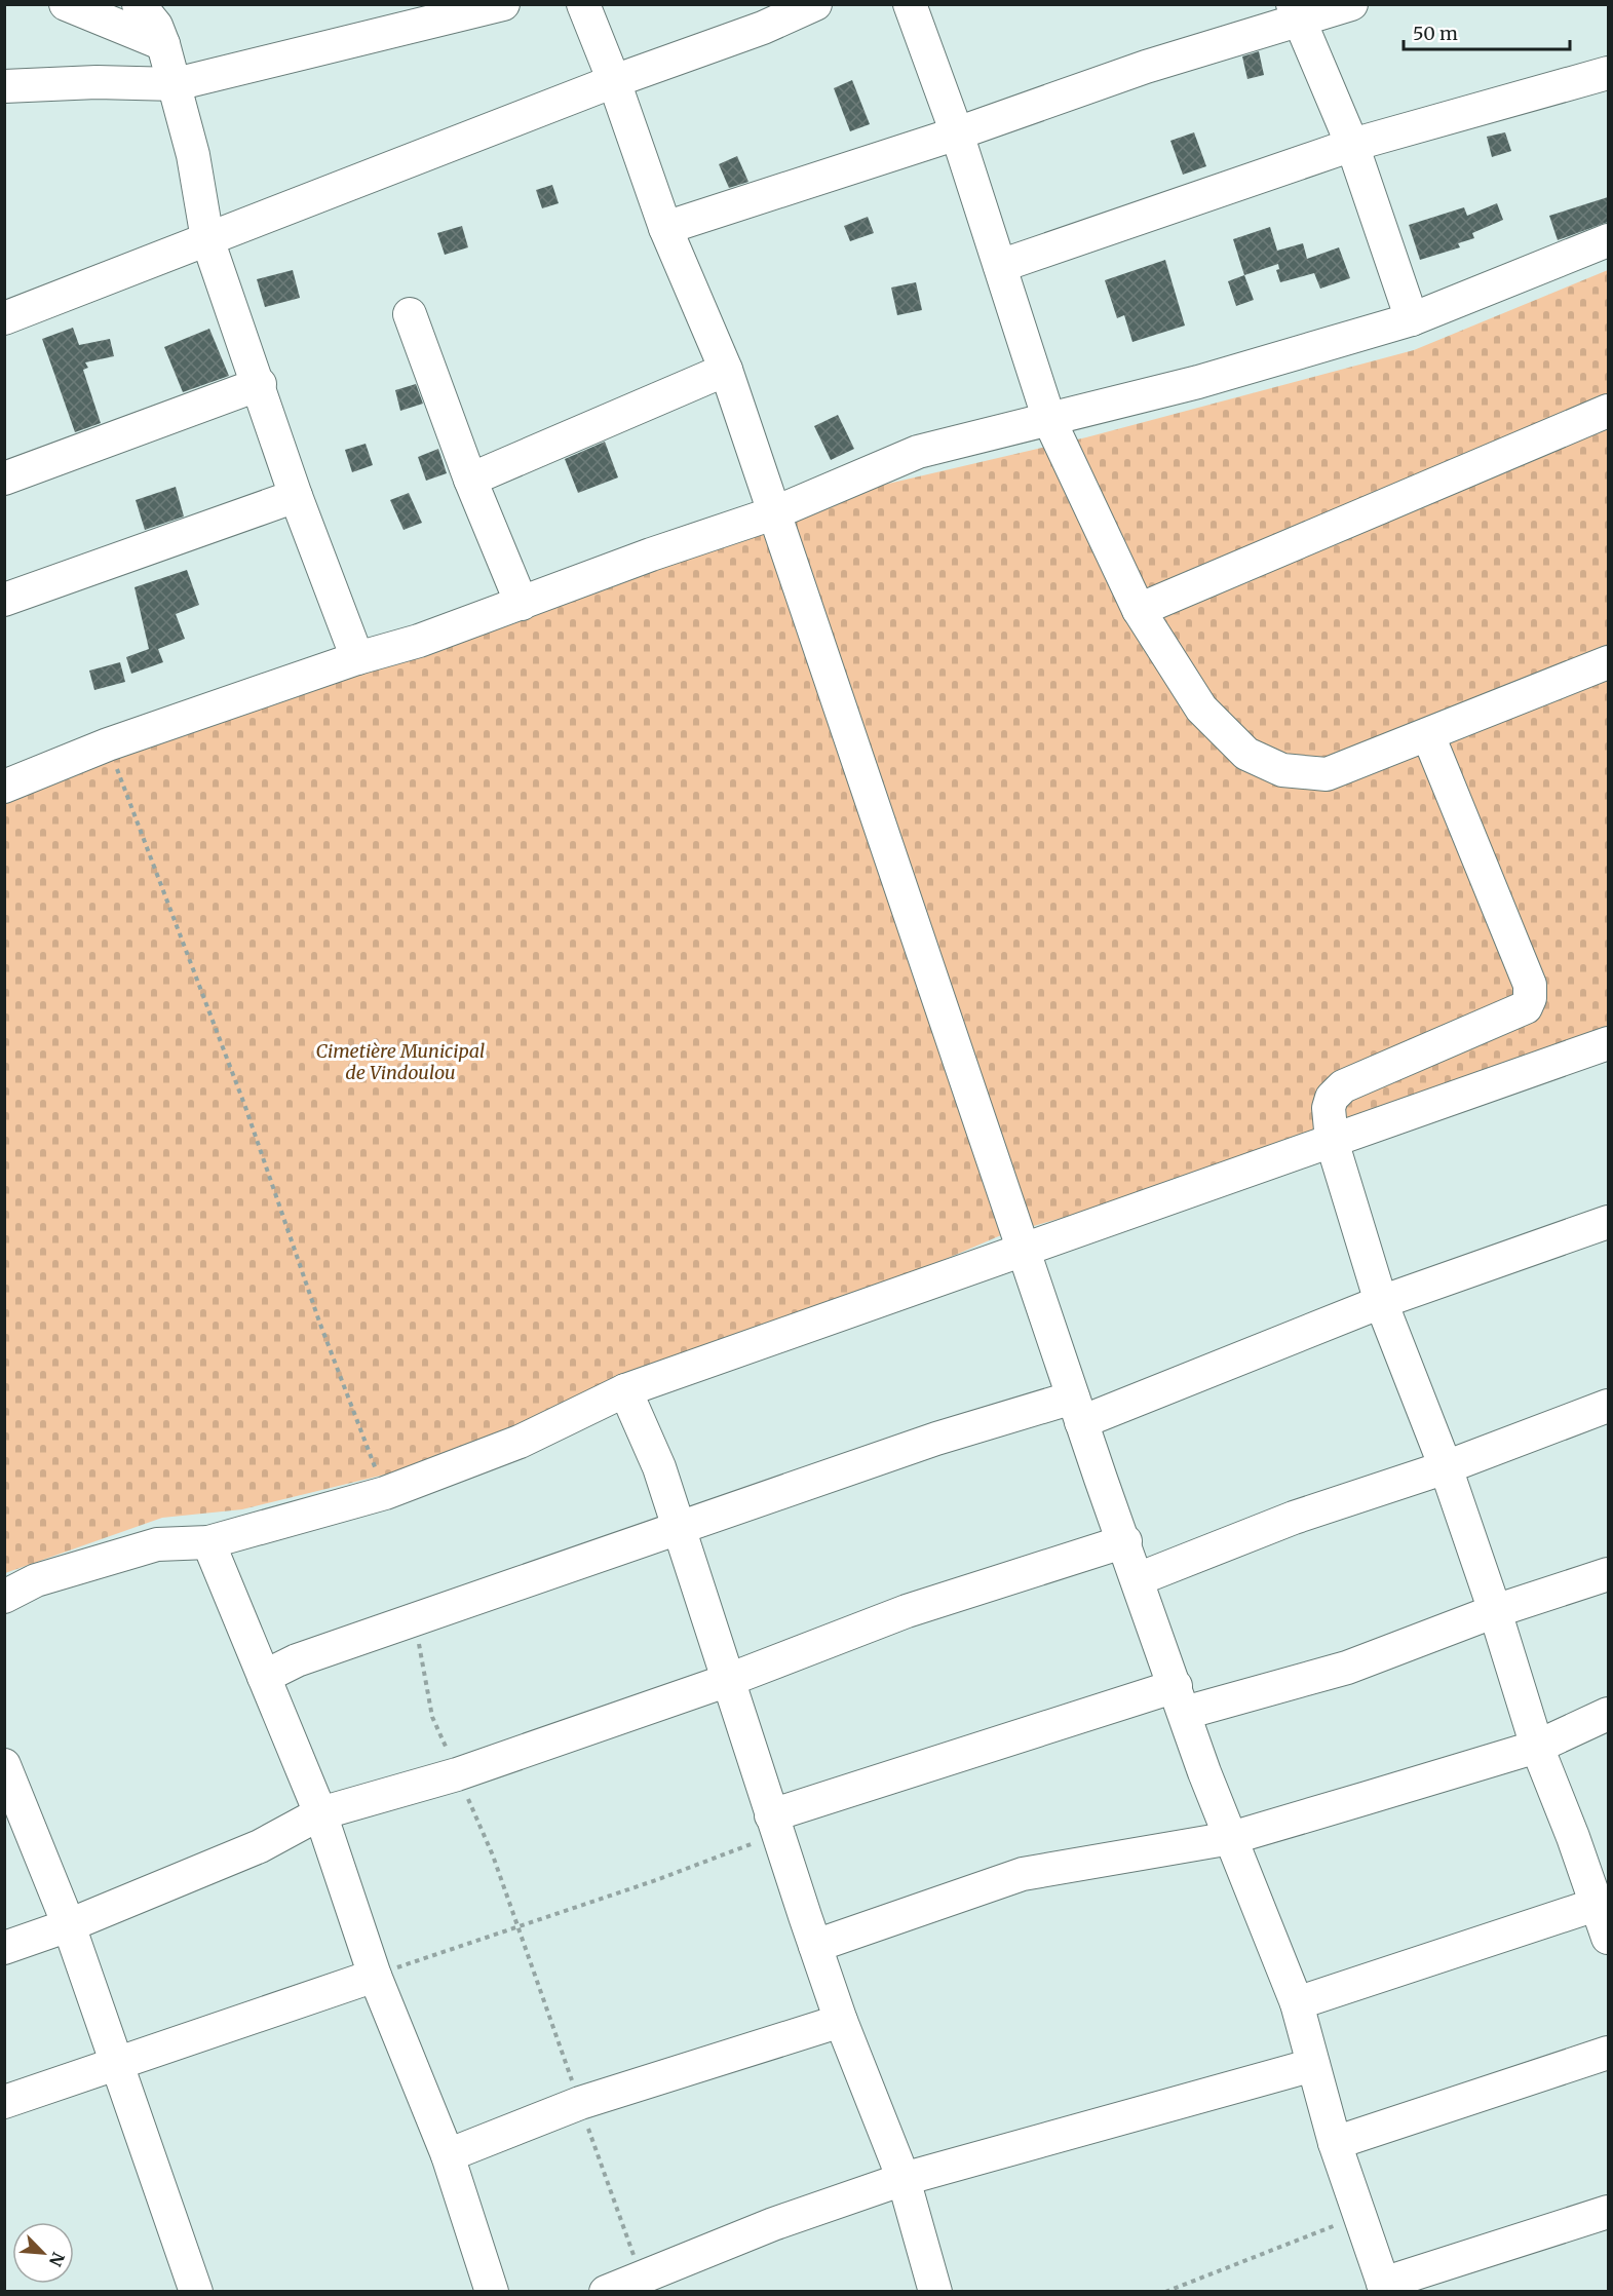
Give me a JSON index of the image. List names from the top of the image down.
{
  "parks": ["Cimetière Municipal de Vindoulou"],
  "scale_bar": "50 m",
  "north": "bottom right"
}
